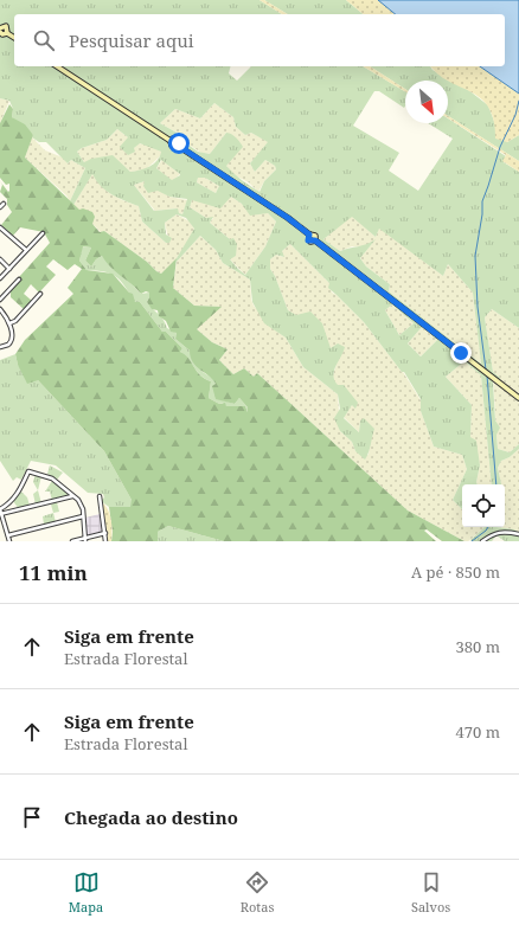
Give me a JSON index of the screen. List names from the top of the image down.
{
  "north": "bottom right",
  "page": {
    "search": "Pesquisar aqui",
    "heading": ["11 min", "A pé · 850 m"],
    "list": [
      ["Siga em frente", "Estrada Florestal", "380 m"],
      ["Siga em frente", "Estrada Florestal", "470 m"],
      "Chegada ao destino"
    ],
    "nav": ["Mapa", "Rotas", "Salvos"]
  }
}
